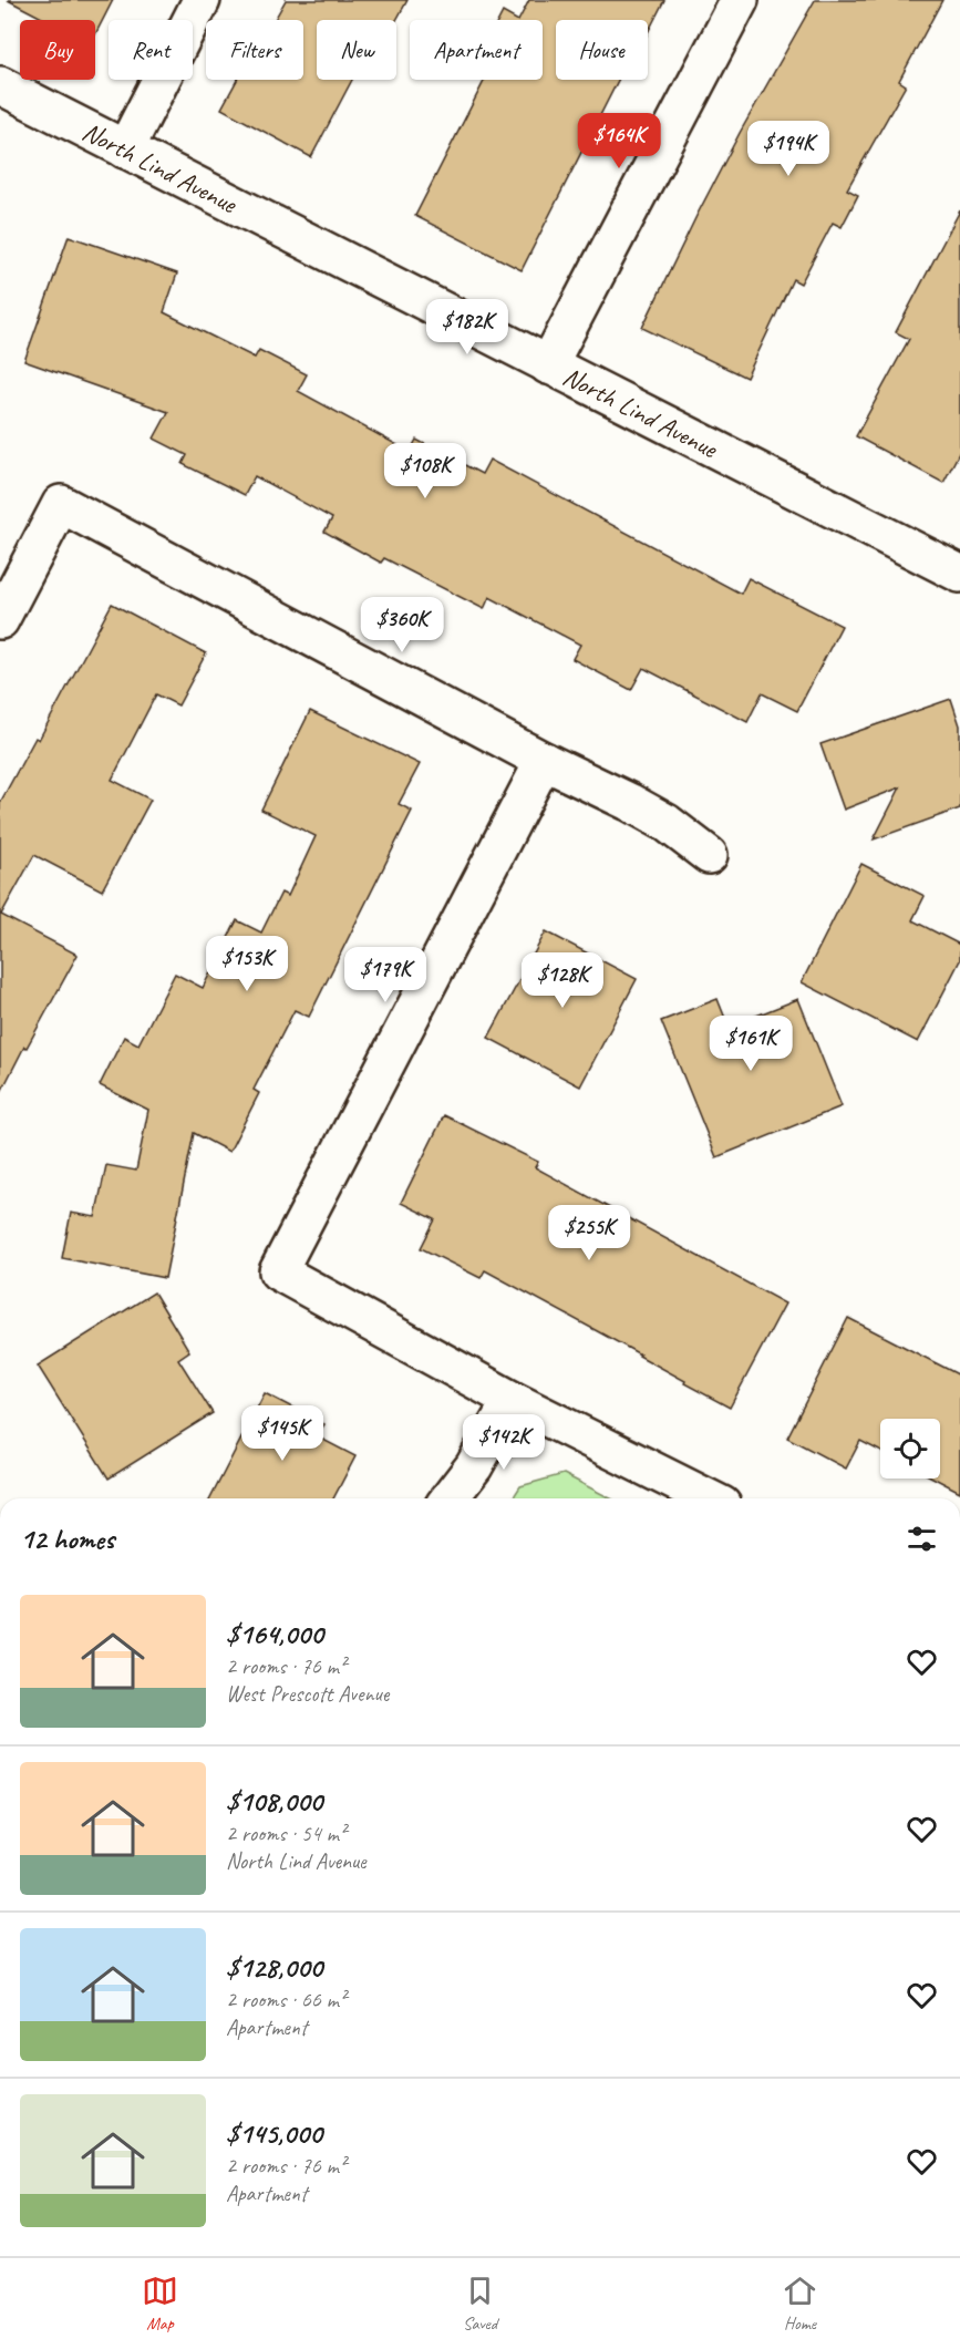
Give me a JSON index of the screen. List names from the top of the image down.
{
  "streets": {
    "street": ["North Lind Avenue"]
  },
  "page": {
    "chip": [
      "Buy",
      "Rent",
      "Filters",
      "New",
      "Apartment",
      "House"
    ],
    "price": [
      "$164K",
      "$194K",
      "$182K",
      "$108K",
      "$360K",
      "$153K",
      "$179K",
      "$128K",
      "$161K",
      "$255K",
      "$145K",
      "$142K"
    ],
    "heading": "12 homes",
    "list": [
      {
        "name": "$164,000",
        "note": "2 rooms · 76 m² · West Prescott Avenue"
      },
      {
        "name": "$108,000",
        "note": "2 rooms · 54 m² · North Lind Avenue"
      },
      {
        "name": "$128,000",
        "note": "2 rooms · 66 m² · Apartment"
      },
      {
        "name": "$145,000",
        "note": "2 rooms · 76 m² · Apartment"
      }
    ],
    "tabs": ["Map", "Saved", "Home"]
  }
}
